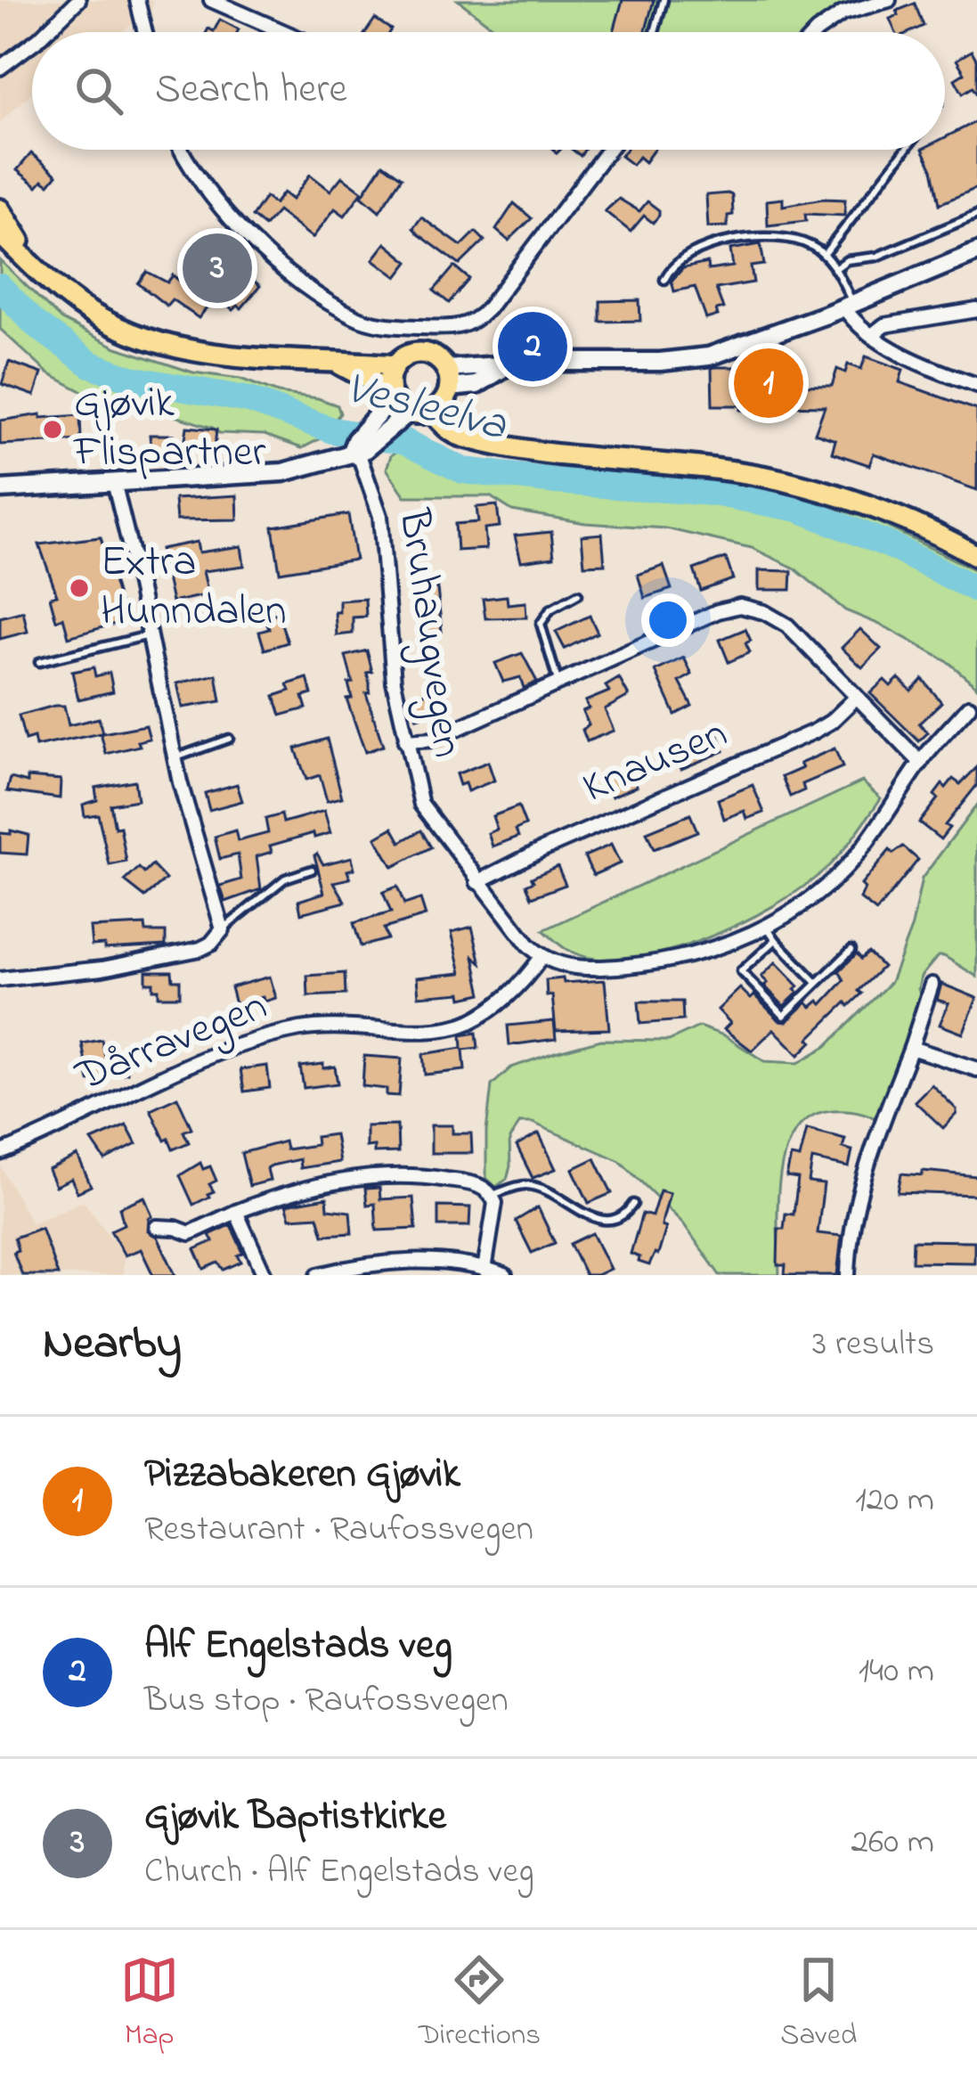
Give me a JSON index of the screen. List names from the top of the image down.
{
  "streets": {
    "street": ["Bruhaugvegen", "Knausen", "Dårravegen"]
  },
  "crossings": [
    ["Bruhaugvegen", "Knausen"],
    ["Bruhaugvegen", "Dårravegen"]
  ],
  "water": ["Vesleelva"],
  "places": ["Gjøvik Flispartner", "Extra Hunndalen"],
  "page": {
    "search": "Search here",
    "pins": ["3", "2", "1"],
    "heading": ["Nearby", "3 results"],
    "list": [
      {
        "mark": "1",
        "name": "Pizzabakeren Gjøvik",
        "note": "Restaurant · Raufossvegen",
        "value": "120 m"
      },
      {
        "mark": "2",
        "name": "Alf Engelstads veg",
        "note": "Bus stop · Raufossvegen",
        "value": "140 m"
      },
      {
        "mark": "3",
        "name": "Gjøvik Baptistkirke",
        "note": "Church · Alf Engelstads veg",
        "value": "260 m"
      }
    ],
    "nav": ["Map", "Directions", "Saved"]
  }
}
